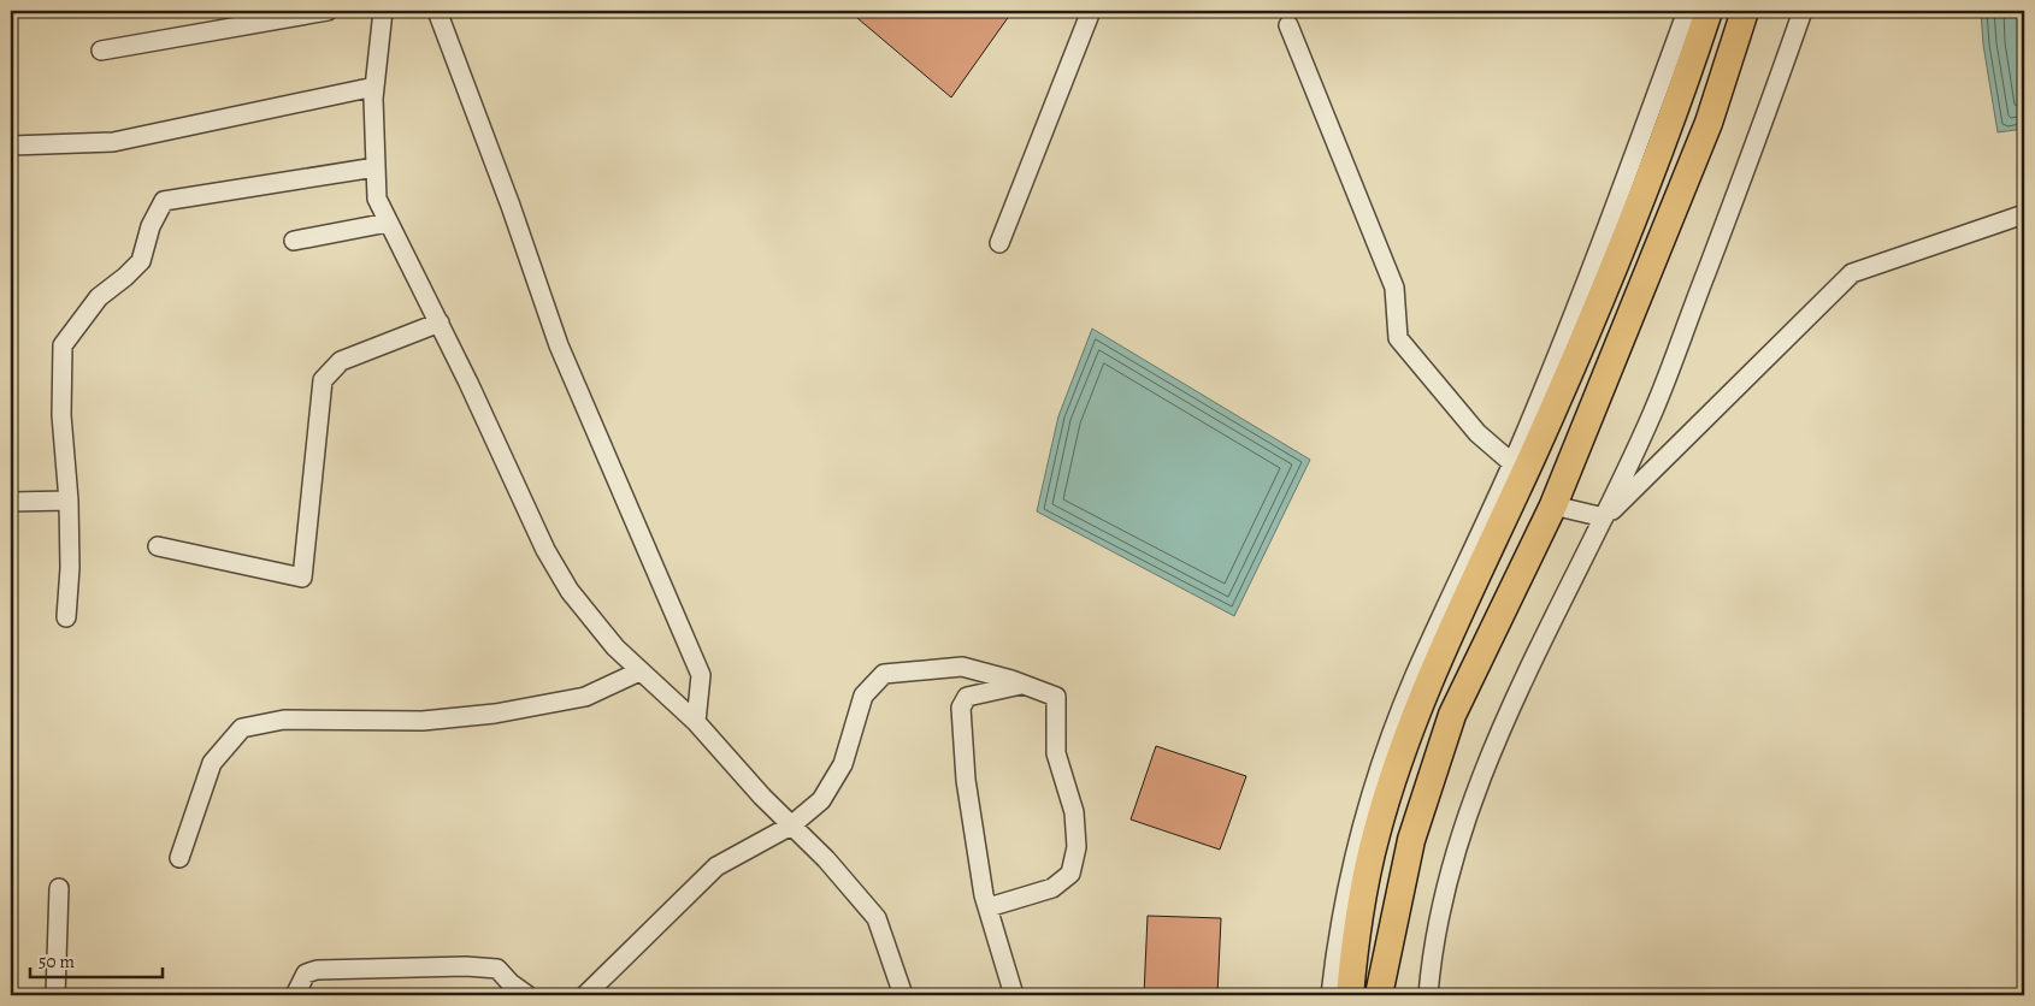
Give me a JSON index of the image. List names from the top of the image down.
{
  "scale_bar": "50 m"
}
